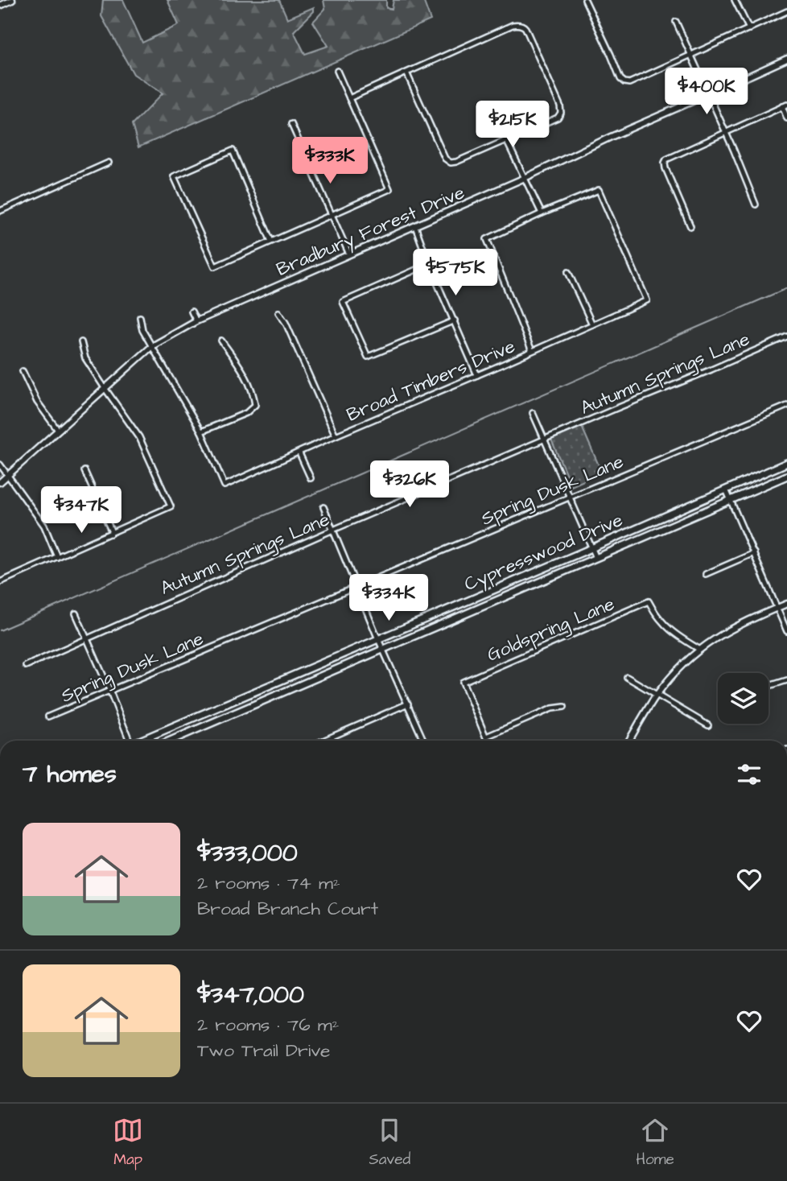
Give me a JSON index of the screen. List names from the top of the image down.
{
  "streets": {
    "main road": ["Cypresswood Drive"],
    "street": [
      "Bradbury Forest Drive",
      "Autumn Springs Lane",
      "Broad Timbers Drive",
      "Spring Dusk Lane",
      "Goldspring Lane"
    ]
  },
  "page": {
    "price": [
      "$400K",
      "$215K",
      "$333K",
      "$575K",
      "$326K",
      "$347K",
      "$334K"
    ],
    "heading": "7 homes",
    "list": [
      {
        "name": "$333,000",
        "note": "2 rooms · 74 m² · Broad Branch Court"
      },
      {
        "name": "$347,000",
        "note": "2 rooms · 76 m² · Two Trail Drive"
      }
    ],
    "tabs": ["Map", "Saved", "Home"]
  }
}
